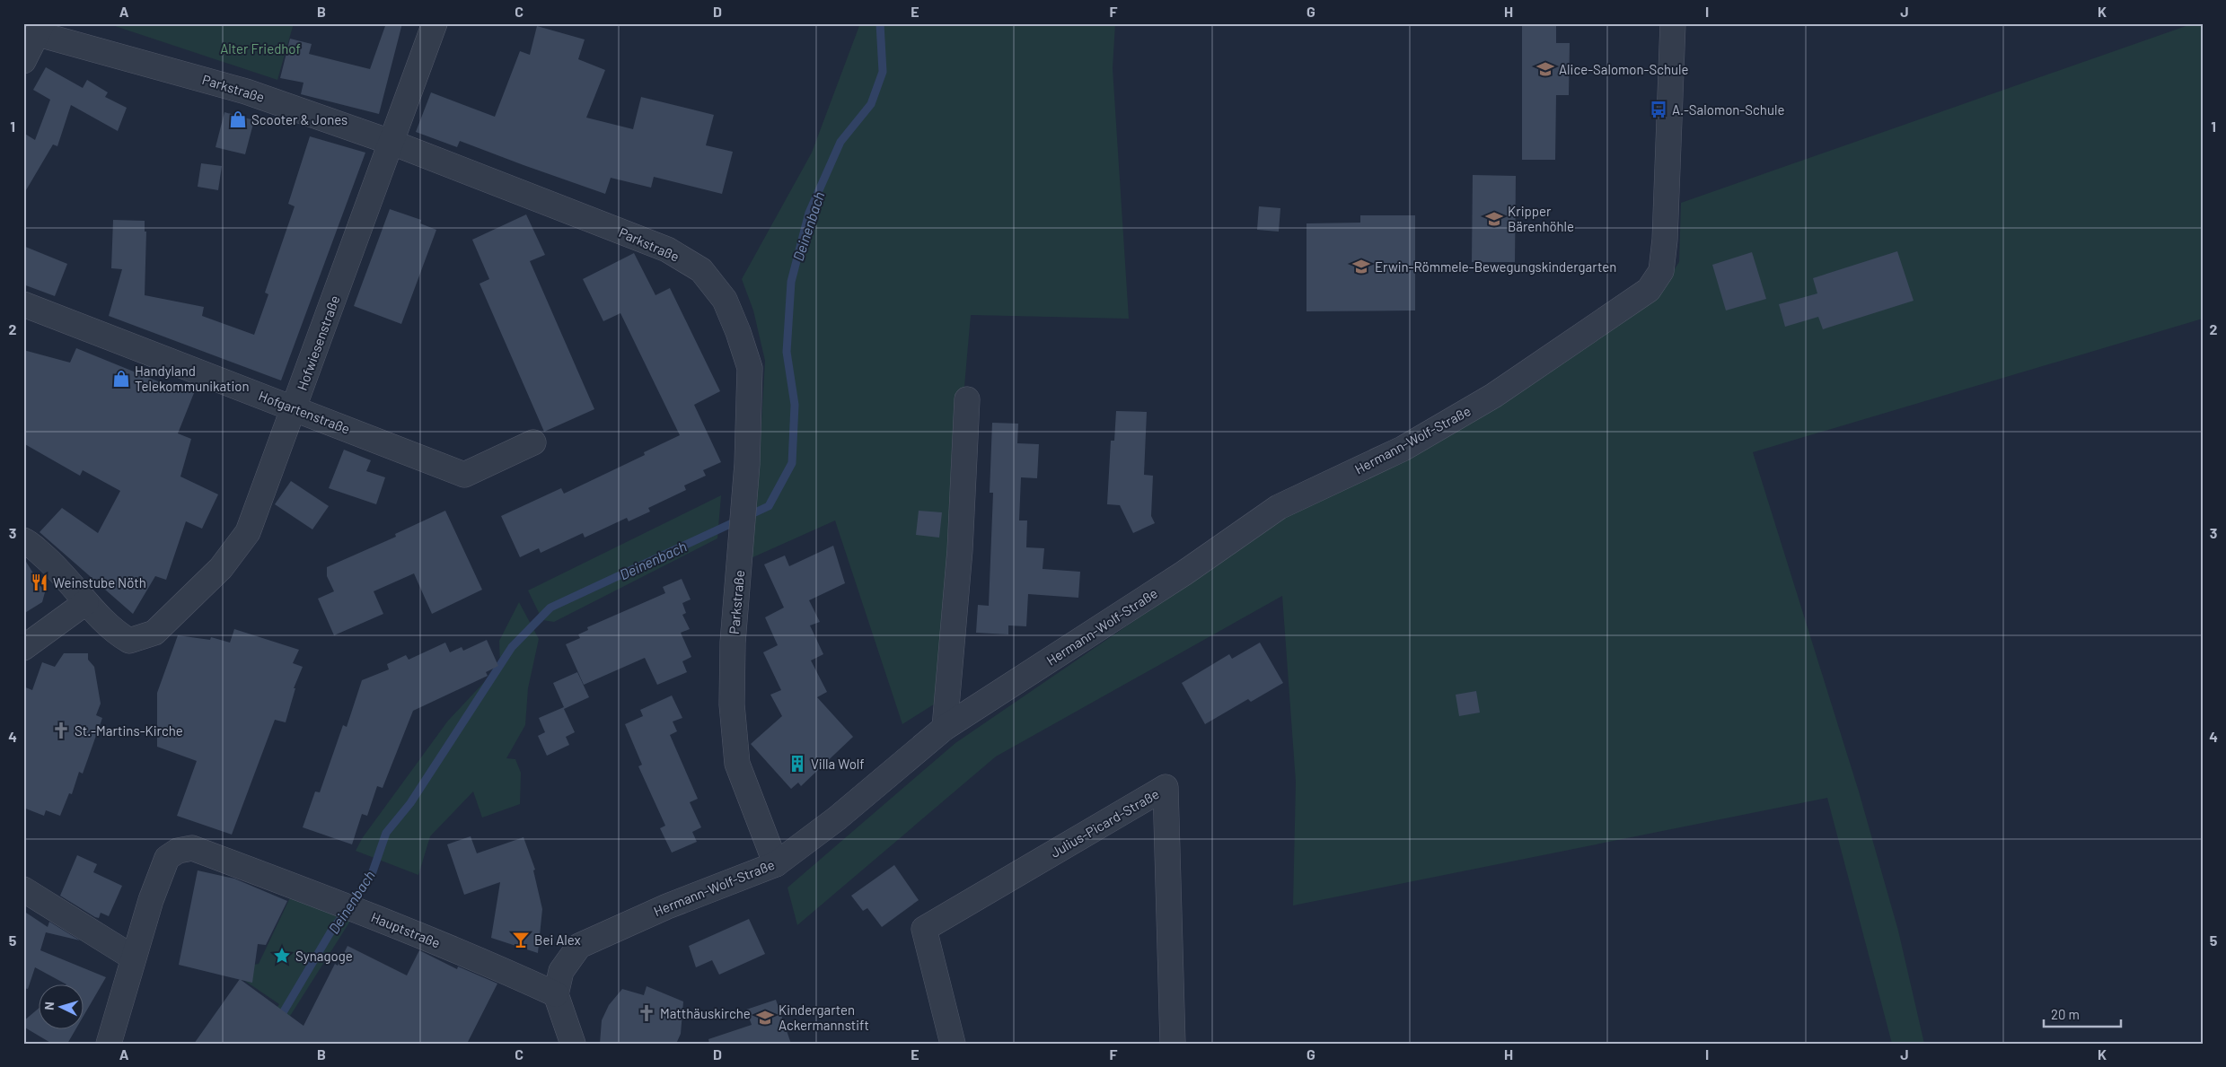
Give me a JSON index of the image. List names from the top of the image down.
{
  "streets": {
    "street": [
      "Parkstraße",
      "Hofwiesenstraße",
      "Hofgartenstraße",
      "Hermann-Wolf-Straße",
      "Julius-Picard-Straße",
      "Hauptstraße"
    ]
  },
  "crossings": [
    ["Parkstraße", "Hofwiesenstraße"],
    ["Parkstraße", "Hermann-Wolf-Straße"],
    ["Hofwiesenstraße", "Hofgartenstraße"],
    ["Hermann-Wolf-Straße", "Hauptstraße"]
  ],
  "water": ["Deinenbach"],
  "parks": ["Alter Friedhof"],
  "places": {
    "school or university": [
      "Alice-Salomon-Schule",
      "Kripper Bärenhöhle",
      "Erwin-Römmele-Bewegungskindergarten",
      "Kindergarten Ackermannstift"
    ],
    "bus stop": ["A.-Salomon-Schule"],
    "shop": ["Scooter & Jones", "Handyland Telekommunikation"],
    "restaurant": ["Weinstube Nöth"],
    "church": ["St.-Martins-Kirche", "Matthäuskirche"],
    "building": ["Villa Wolf"],
    "bar": ["Bei Alex"],
    "place": ["Synagoge"]
  },
  "scale_bar": "20 m",
  "north": "left",
  "grid": {
    "columns": [
      "A",
      "B",
      "C",
      "D",
      "E",
      "F",
      "G",
      "H",
      "I",
      "J",
      "K"
    ],
    "rows": [
      "1",
      "2",
      "3",
      "4",
      "5"
    ]
  }
}
